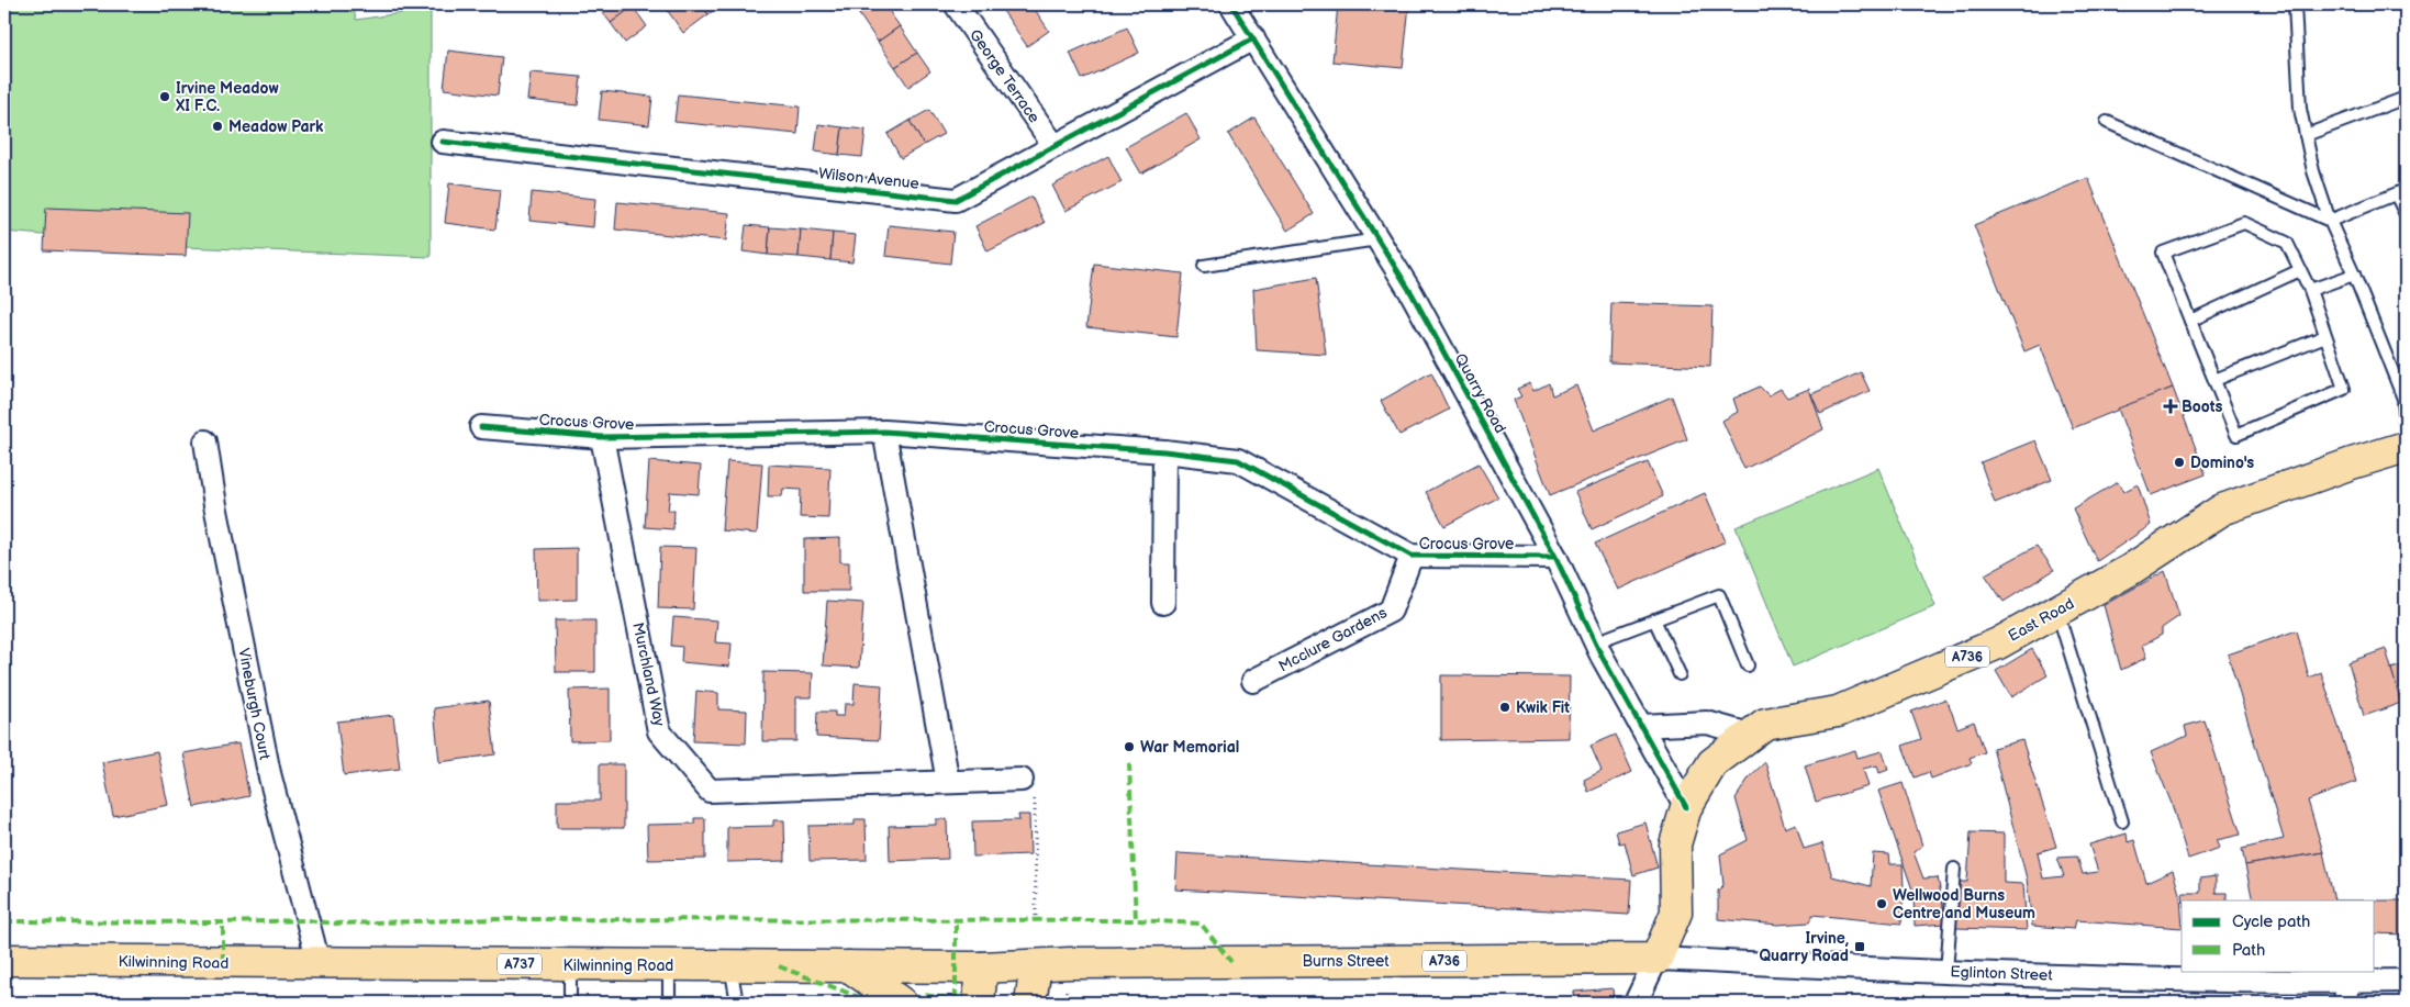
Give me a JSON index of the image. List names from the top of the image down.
{
  "streets": {
    "main road": [
      "East Road",
      "A736",
      "Burns Street",
      "Kilwinning Road",
      "A737"
    ],
    "street": [
      "George Terrace",
      "Wilson Avenue",
      "Quarry Road",
      "Crocus Grove",
      "Mcclure Gardens",
      "Murchland Way",
      "Vineburgh Court",
      "Eglinton Street"
    ]
  },
  "crossings": [
    ["George Terrace", "Wilson Avenue"],
    ["Wilson Avenue", "Quarry Road"],
    ["Quarry Road", "Crocus Grove"],
    ["Quarry Road", "East Road"],
    ["Crocus Grove", "Mcclure Gardens"],
    ["Crocus Grove", "Murchland Way"],
    ["East Road", "Burns Street"],
    ["East Road", "Eglinton Street"],
    ["Vineburgh Court", "Kilwinning Road"],
    ["Burns Street", "Kilwinning Road"],
    ["Burns Street", "Eglinton Street"]
  ],
  "places": {
    "other": [
      "Irvine Meadow XI F.C.",
      "Meadow Park",
      "Domino's",
      "Kwik Fit",
      "War Memorial",
      "Wellwood Burns Centre and Museum"
    ],
    "health": ["Boots"],
    "transit": ["Irvine, Quarry Road"]
  },
  "legend": ["Cycle path", "Path"]
}
